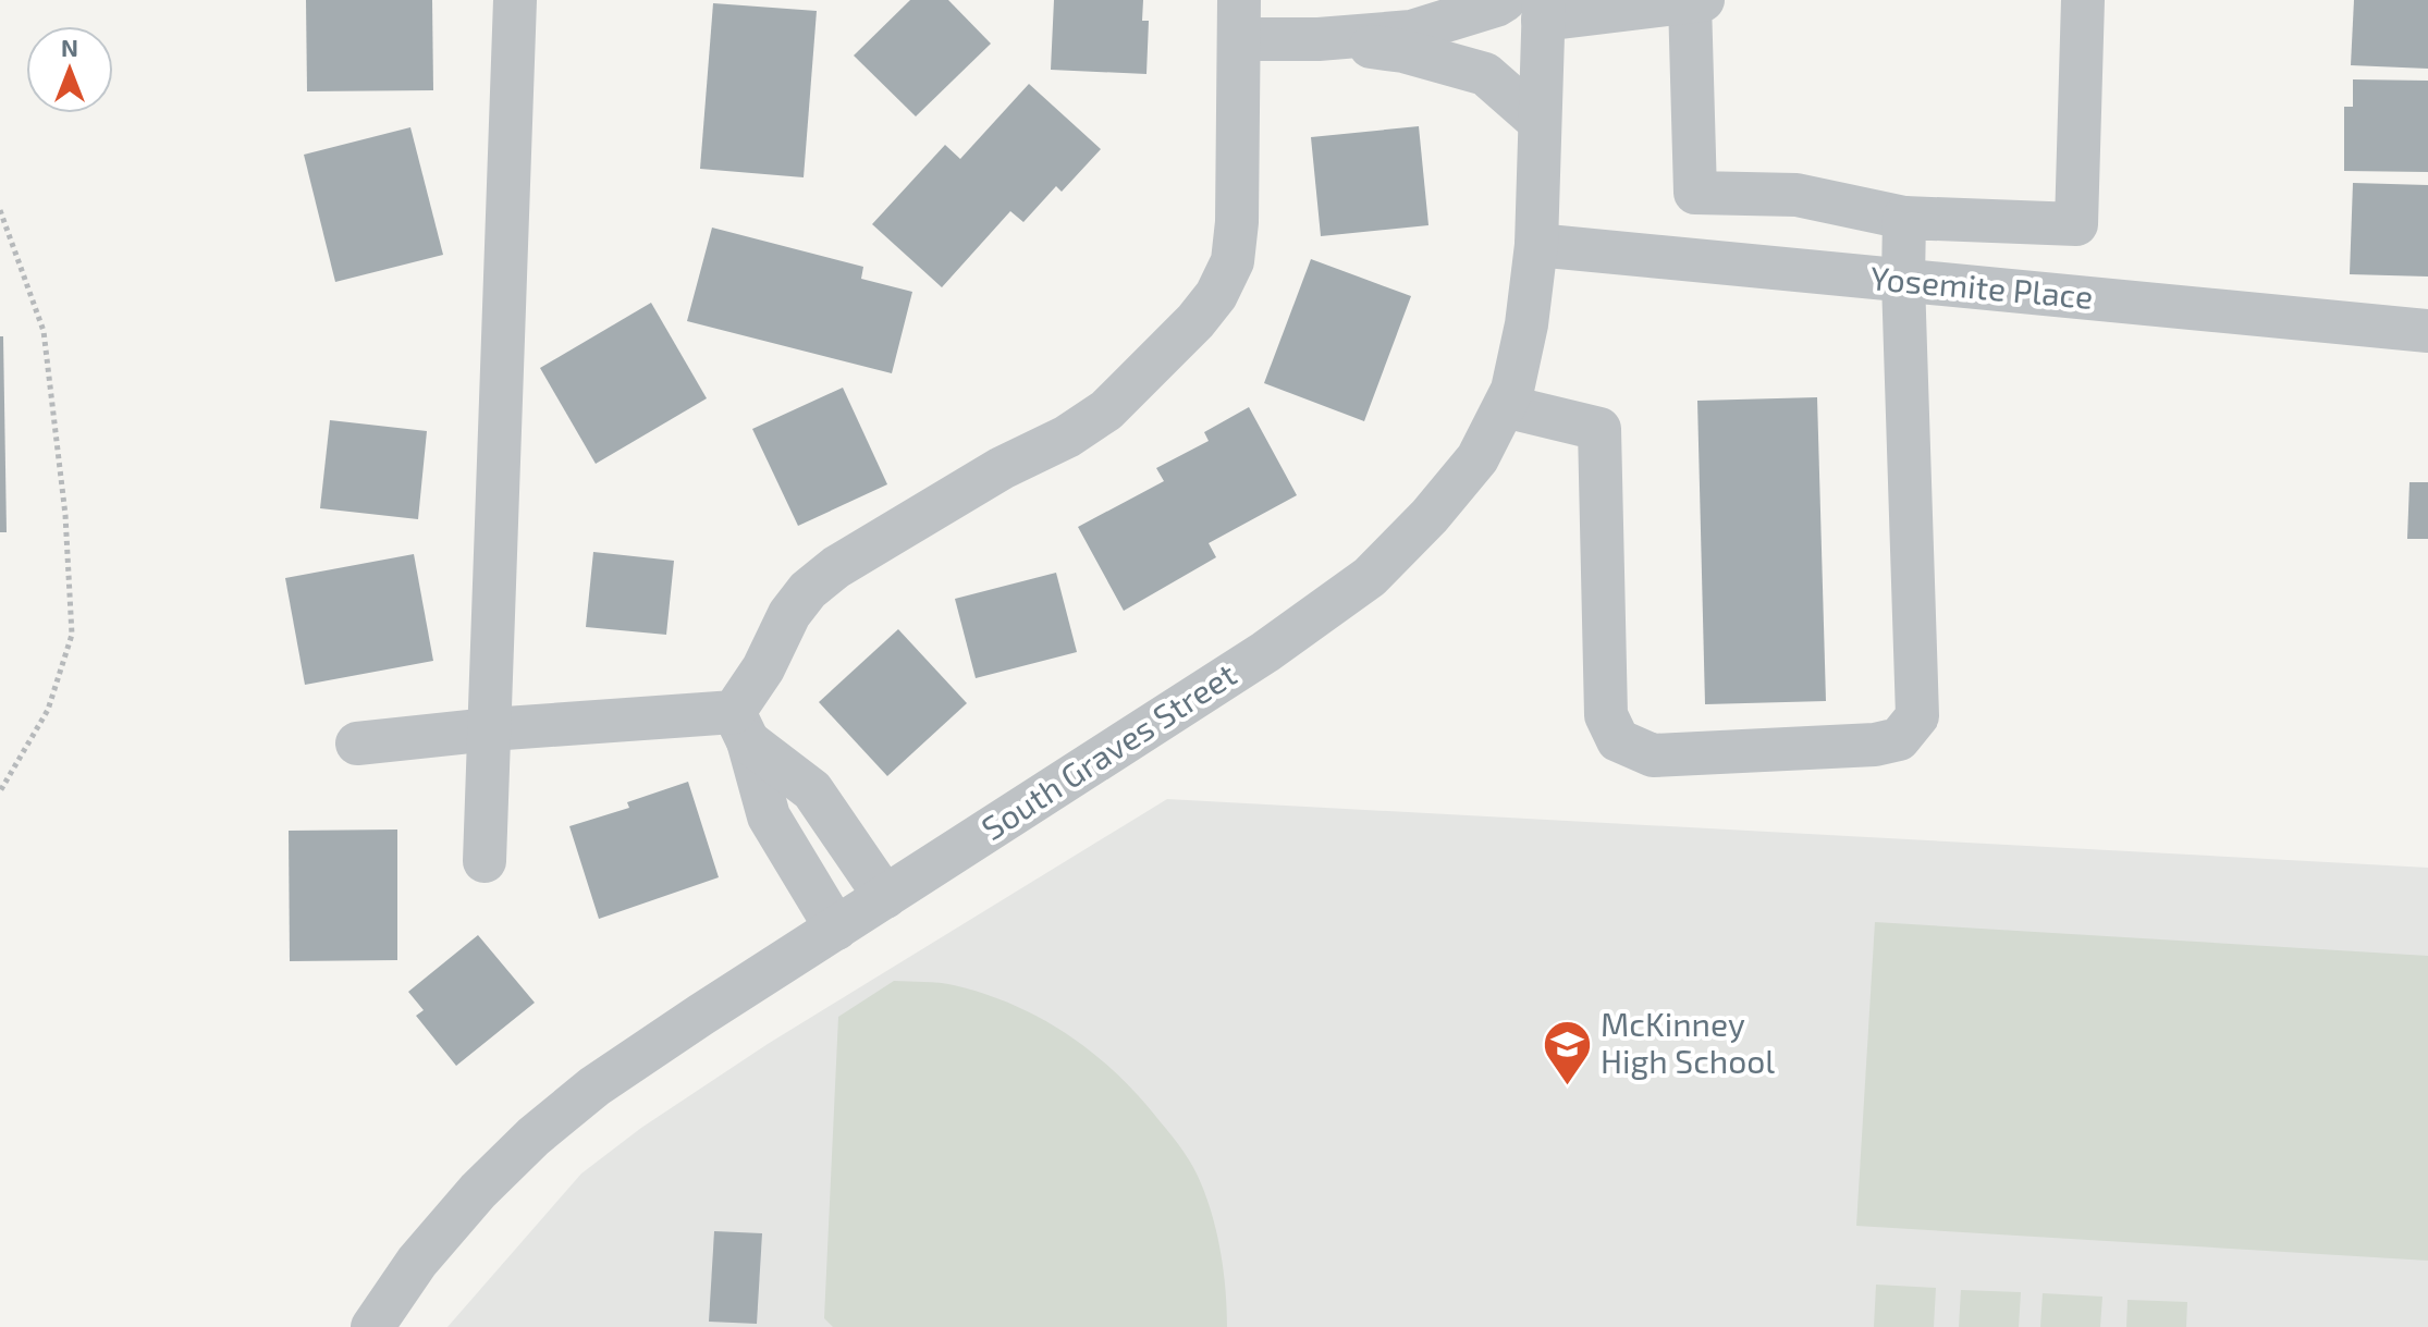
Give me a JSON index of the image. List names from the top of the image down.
{
  "streets": {
    "street": ["Yosemite Place", "South Graves Street"]
  },
  "crossings": [
    ["Yosemite Place", "South Graves Street"]
  ],
  "places": {
    "school or university": ["McKinney High School"]
  },
  "north": "top"
}
